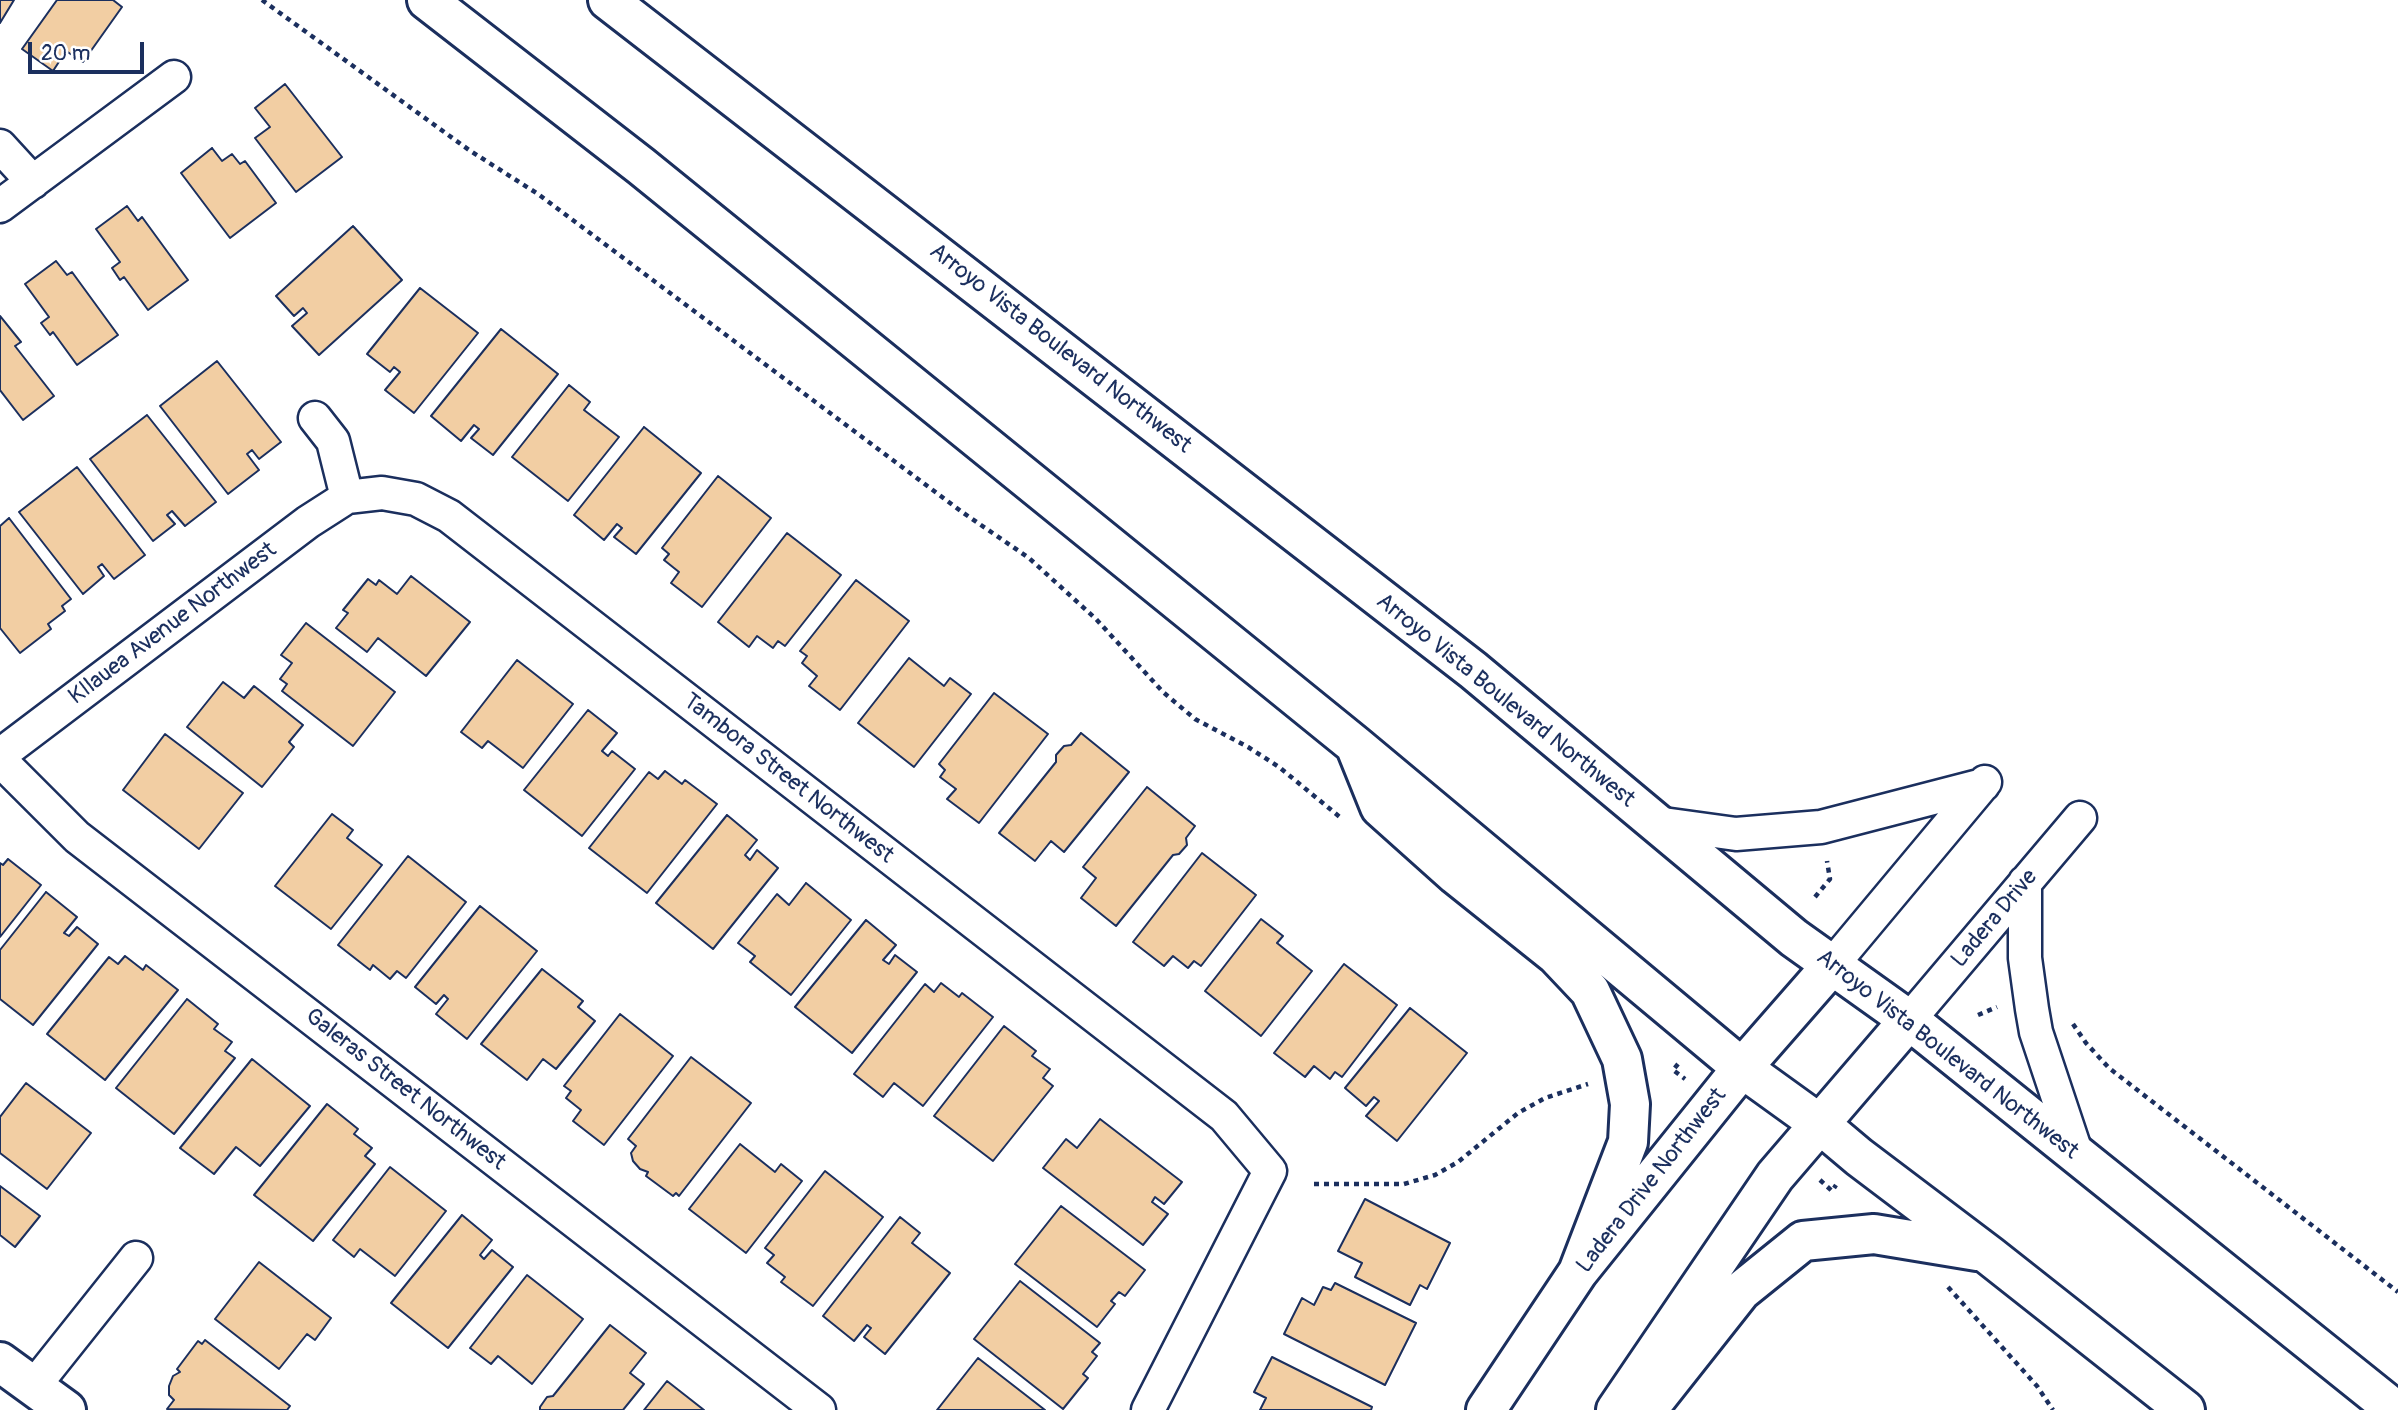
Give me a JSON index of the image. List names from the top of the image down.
{
  "streets": {
    "main road": ["Arroyo Vista Boulevard Northwest", "Ladera Drive Northwest"],
    "street": [
      "KIlauea Avenue Northwest",
      "Tambora Street Northwest",
      "Ladera Drive",
      "Galeras Street Northwest"
    ]
  },
  "crossings": [
    ["Arroyo Vista Boulevard Northwest", "Ladera Drive"],
    ["Arroyo Vista Boulevard Northwest", "Ladera Drive Northwest"],
    ["KIlauea Avenue Northwest", "Tambora Street Northwest"],
    ["KIlauea Avenue Northwest", "Galeras Street Northwest"]
  ],
  "scale_bar": "20 m"
}
